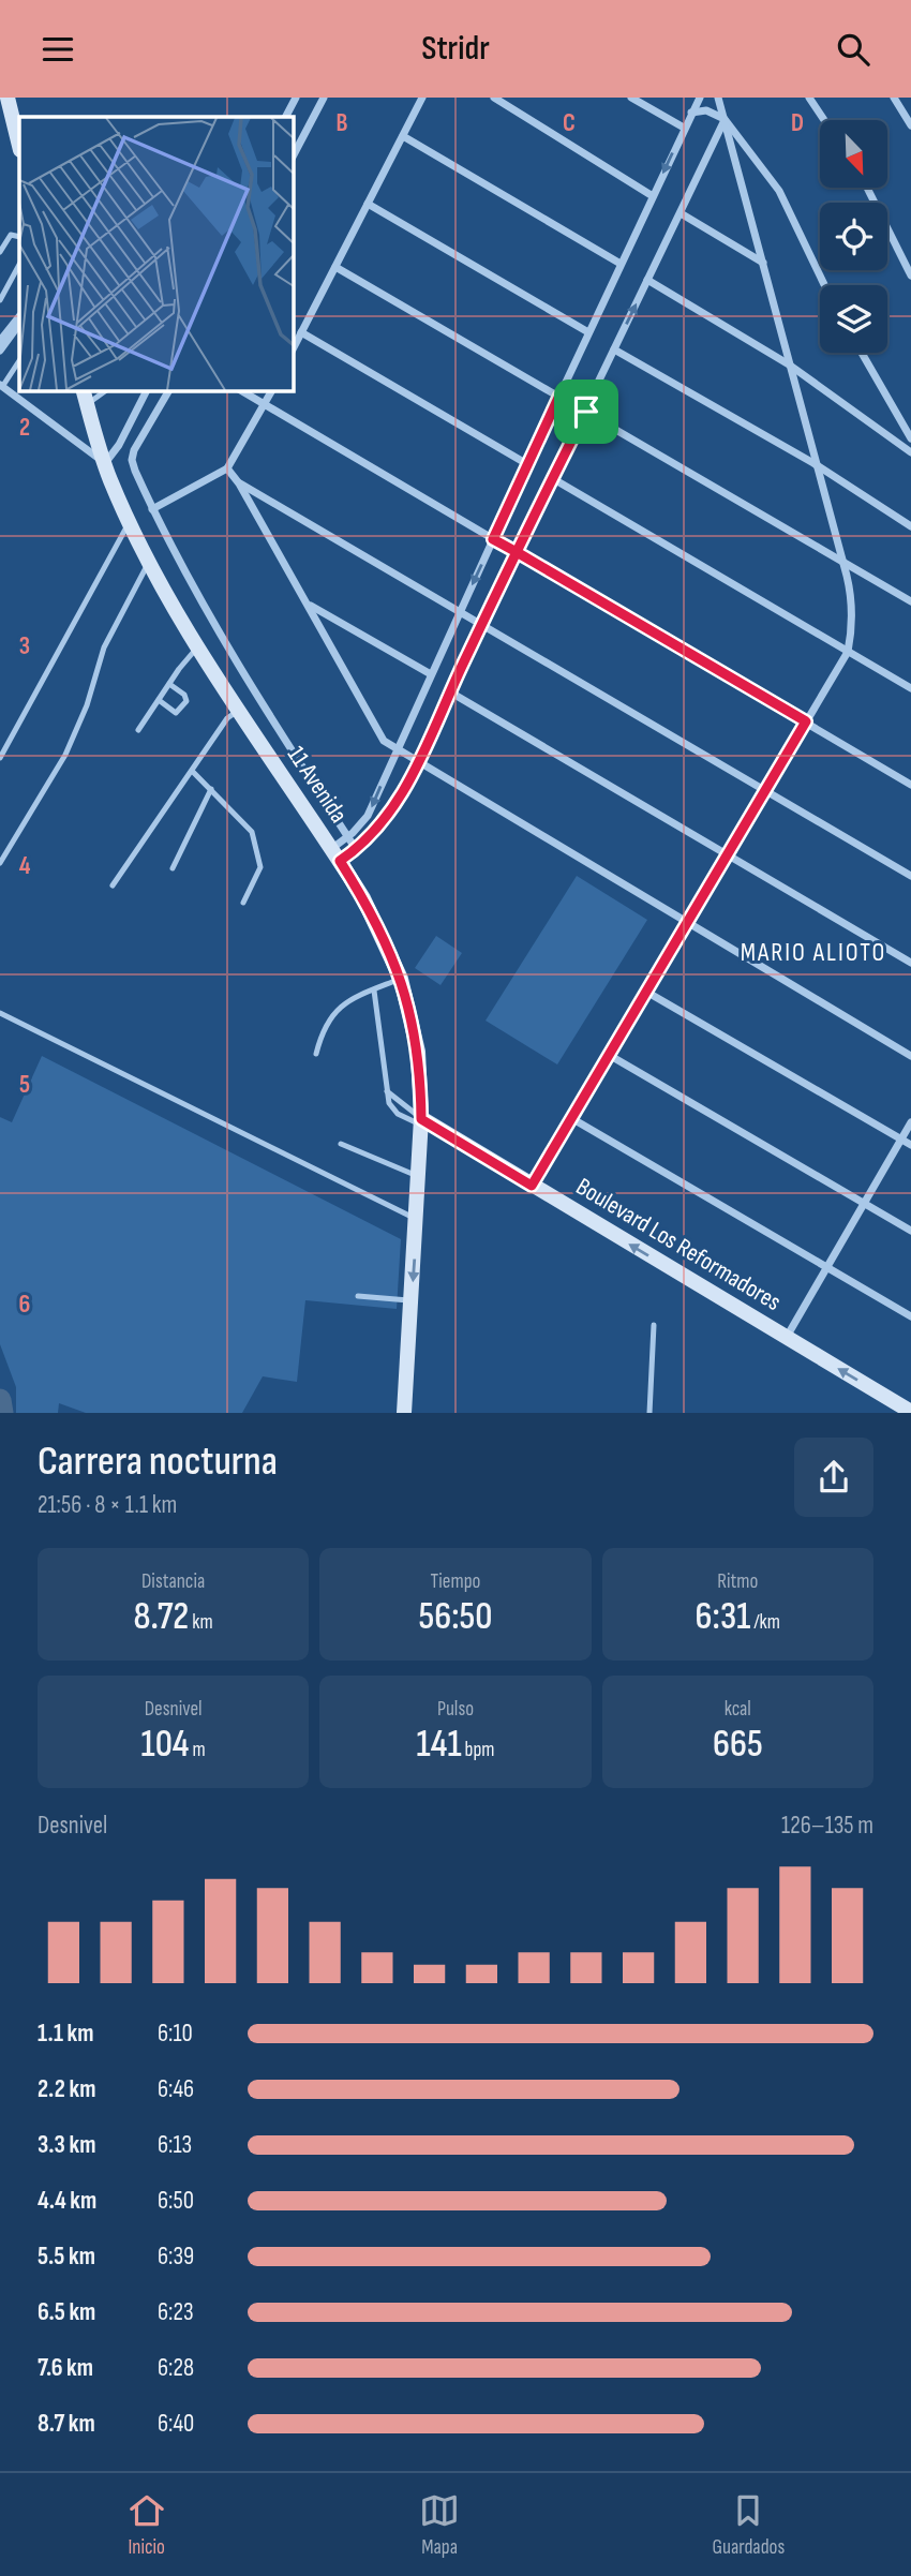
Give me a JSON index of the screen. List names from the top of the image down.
{
  "streets": {
    "main road": ["11 Avenida", "Boulevard Los Reformadores"]
  },
  "crossings": [
    ["11 Avenida", "Boulevard Los Reformadores"]
  ],
  "one_way": ["Boulevard Los Reformadores"],
  "districts": ["MARIO ALIOTO"],
  "north": "bottom right",
  "page": {
    "header": "Stridr",
    "heading": ["Carrera nocturna", "21:56 · 8 × 1.1 km"],
    "stats": [
      ["Distancia", "8.72 km"],
      ["Tiempo", "56:50"],
      ["Ritmo", "6:31 /km"],
      ["Desnivel", "104 m"],
      ["Pulso", "141 bpm"],
      ["kcal", "665"]
    ],
    "chart": ["Desnivel", "126–135 m"],
    "list": [
      {
        "name": "1.1 km",
        "note": "6:10"
      },
      {
        "name": "2.2 km",
        "note": "6:46"
      },
      {
        "name": "3.3 km",
        "note": "6:13"
      },
      {
        "name": "4.4 km",
        "note": "6:50"
      },
      {
        "name": "5.5 km",
        "note": "6:39"
      },
      {
        "name": "6.5 km",
        "note": "6:23"
      },
      {
        "name": "7.6 km",
        "note": "6:28"
      },
      {
        "name": "8.7 km",
        "note": "6:40"
      }
    ],
    "tabs": ["Inicio", "Mapa", "Guardados"]
  },
  "grid": {
    "columns": ["B", "C", "D"],
    "rows": [
      "2",
      "3",
      "4",
      "5",
      "6"
    ]
  }
}
